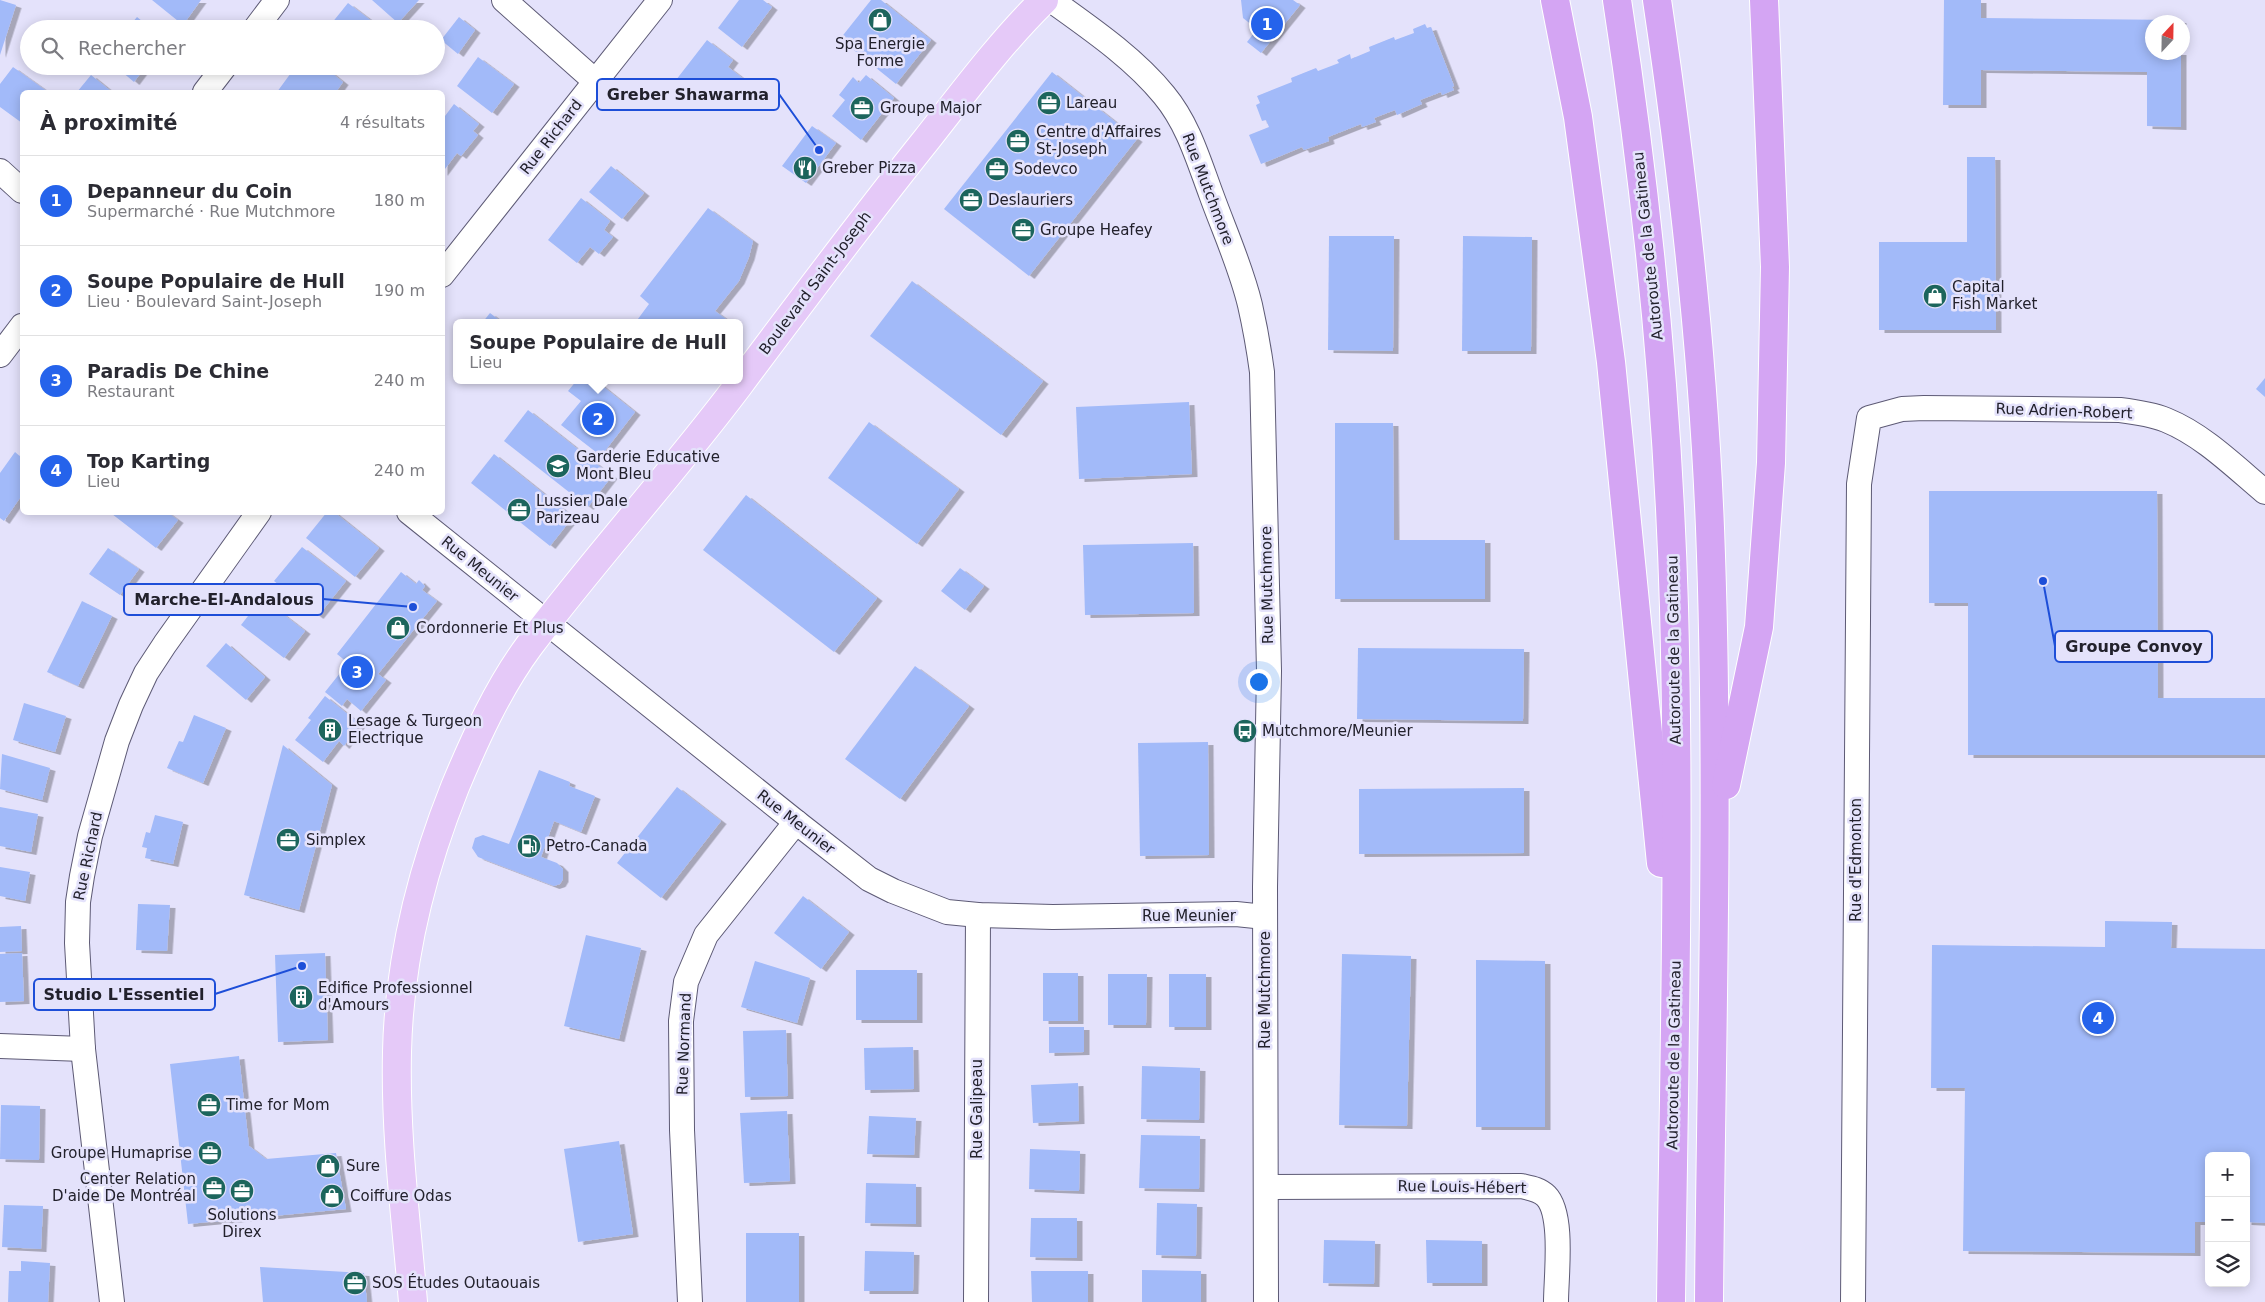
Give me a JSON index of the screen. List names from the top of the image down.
{
  "streets": {
    "highway": ["Autoroute de la Gatineau"],
    "main road": ["Boulevard Saint-Joseph"],
    "street": [
      "Rue Richard",
      "Rue Mutchmore",
      "Rue Adrien-Robert",
      "Rue Meunier",
      "Rue d'Edmonton",
      "Rue Normand",
      "Rue Galipeau",
      "Rue Louis-Hébert"
    ]
  },
  "crossings": [
    ["Rue Mutchmore", "Rue Meunier"],
    ["Rue Mutchmore", "Rue Louis-Hébert"],
    ["Boulevard Saint-Joseph", "Rue Meunier"],
    ["Rue Adrien-Robert", "Rue d'Edmonton"],
    ["Rue Meunier", "Rue Normand"],
    ["Rue Meunier", "Rue Galipeau"]
  ],
  "places": {
    "shop": [
      "Spa Energie Forme",
      "Capital Fish Market",
      "Cordonnerie Et Plus",
      "Sure",
      "Coiffure Odas"
    ],
    "office": [
      "Lareau",
      "Groupe Major",
      "Centre d'Affaires St-Joseph",
      "Sodevco",
      "Deslauriers",
      "Groupe Heafey",
      "Lussier Dale Parizeau",
      "Simplex",
      "Time for Mom",
      "Groupe Humaprise",
      "Center Relation D'aide De Montréal",
      "Solutions Direx",
      "SOS Études Outaouais"
    ],
    "other": [
      "Greber Shawarma",
      "Groupe Convoy",
      "Marche-El-Andalous",
      "Studio L'Essentiel"
    ],
    "restaurant": ["Greber Pizza"],
    "school or university": ["Garderie Educative Mont Bleu"],
    "building": ["Lesage & Turgeon Electrique", "Edifice Professionnel d'Amours"],
    "bus stop": ["Mutchmore/Meunier"],
    "fuel station": ["Petro-Canada"]
  },
  "north": "top",
  "page": {
    "pins": [
      "1",
      "2",
      "3",
      "4"
    ],
    "search": "Rechercher",
    "heading": ["À proximité", "4 résultats"],
    "list": [
      {
        "mark": "1",
        "name": "Depanneur du Coin",
        "note": "Supermarché · Rue Mutchmore",
        "value": "180 m"
      },
      {
        "mark": "2",
        "name": "Soupe Populaire de Hull",
        "note": "Lieu · Boulevard Saint-Joseph",
        "value": "190 m"
      },
      {
        "mark": "3",
        "name": "Paradis De Chine",
        "note": "Restaurant",
        "value": "240 m"
      },
      {
        "mark": "4",
        "name": "Top Karting",
        "note": "Lieu",
        "value": "240 m"
      }
    ],
    "popup": ["Soupe Populaire de Hull", "Lieu"],
    "map_buttons": ["+", "−"]
  }
}
